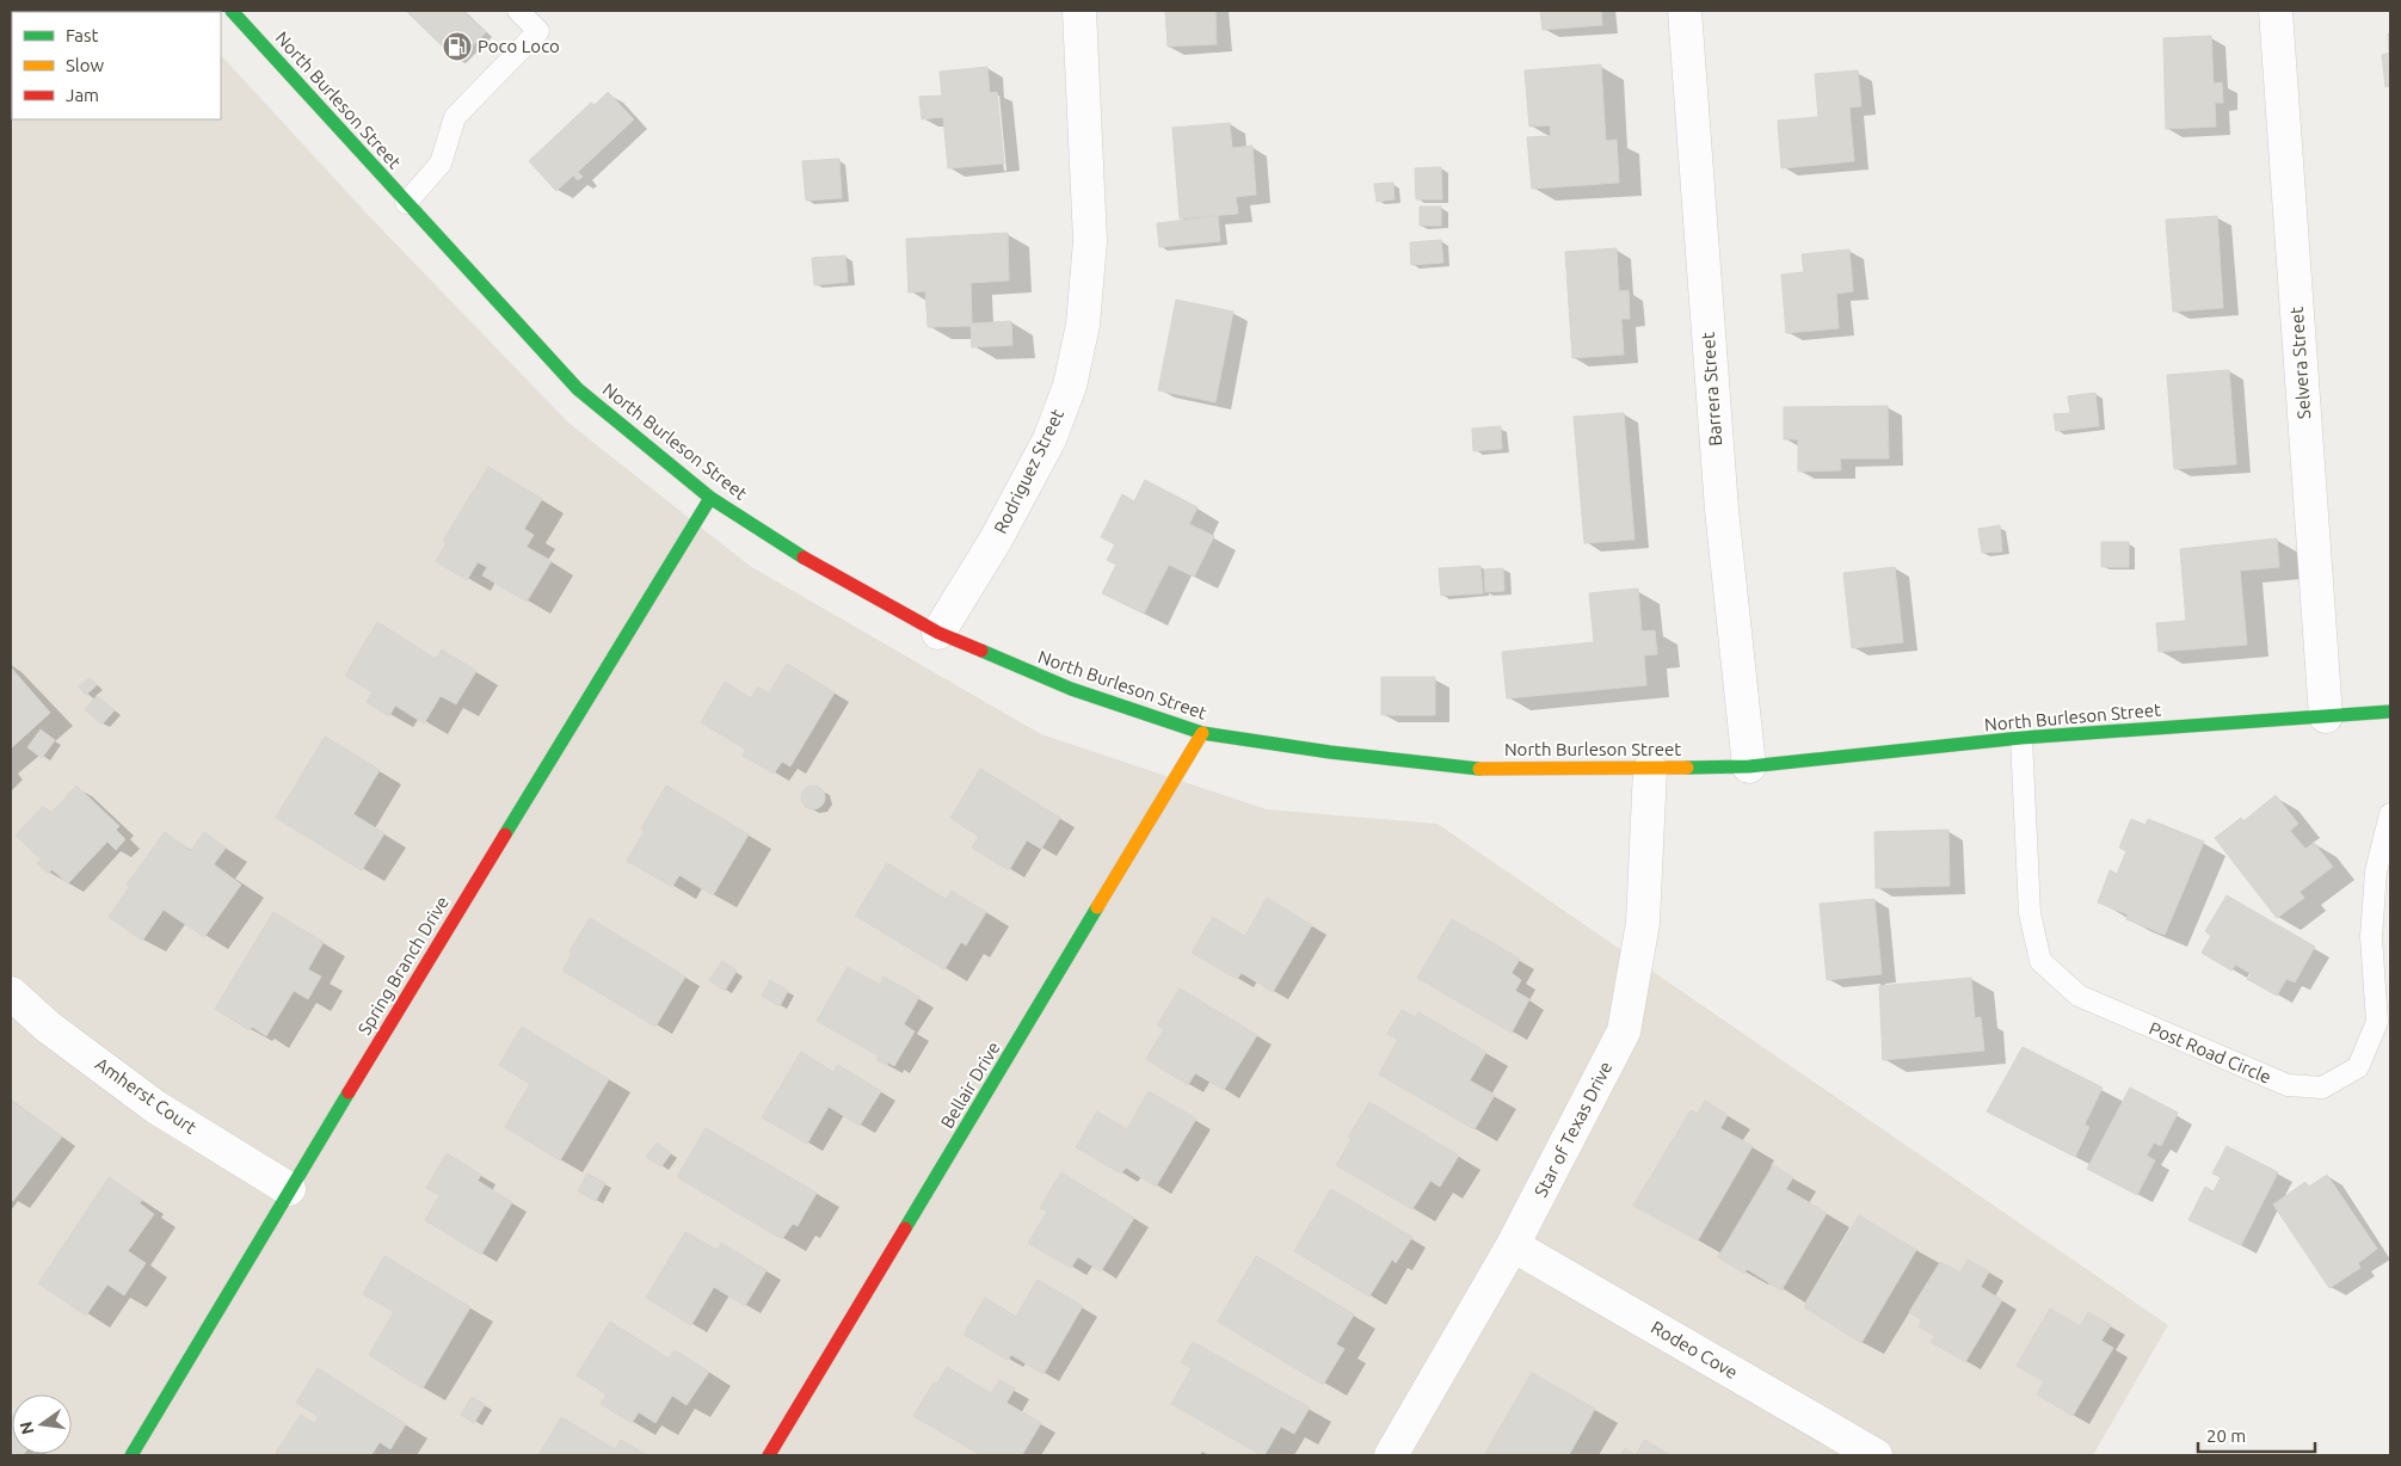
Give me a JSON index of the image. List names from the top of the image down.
{
  "streets": {
    "street": [
      "North Burleson Street",
      "Selvera Street",
      "Barrera Street",
      "Rodriguez Street",
      "Spring Branch Drive",
      "Bellair Drive",
      "Amherst Court",
      "Star of Texas Drive",
      "Rodeo Cove"
    ],
    "lane": ["Post Road Circle"]
  },
  "crossings": [
    ["North Burleson Street", "Selvera Street"],
    ["North Burleson Street", "Barrera Street"],
    ["North Burleson Street", "Rodriguez Street"],
    ["North Burleson Street", "Spring Branch Drive"],
    ["North Burleson Street", "Post Road Circle"],
    ["North Burleson Street", "Bellair Drive"],
    ["North Burleson Street", "Star of Texas Drive"],
    ["Spring Branch Drive", "Amherst Court"],
    ["Star of Texas Drive", "Rodeo Cove"]
  ],
  "places": {
    "fuel station": ["Poco Loco"]
  },
  "legend": ["Fast", "Slow", "Jam"],
  "scale_bar": "20 m",
  "north": "left"
}
